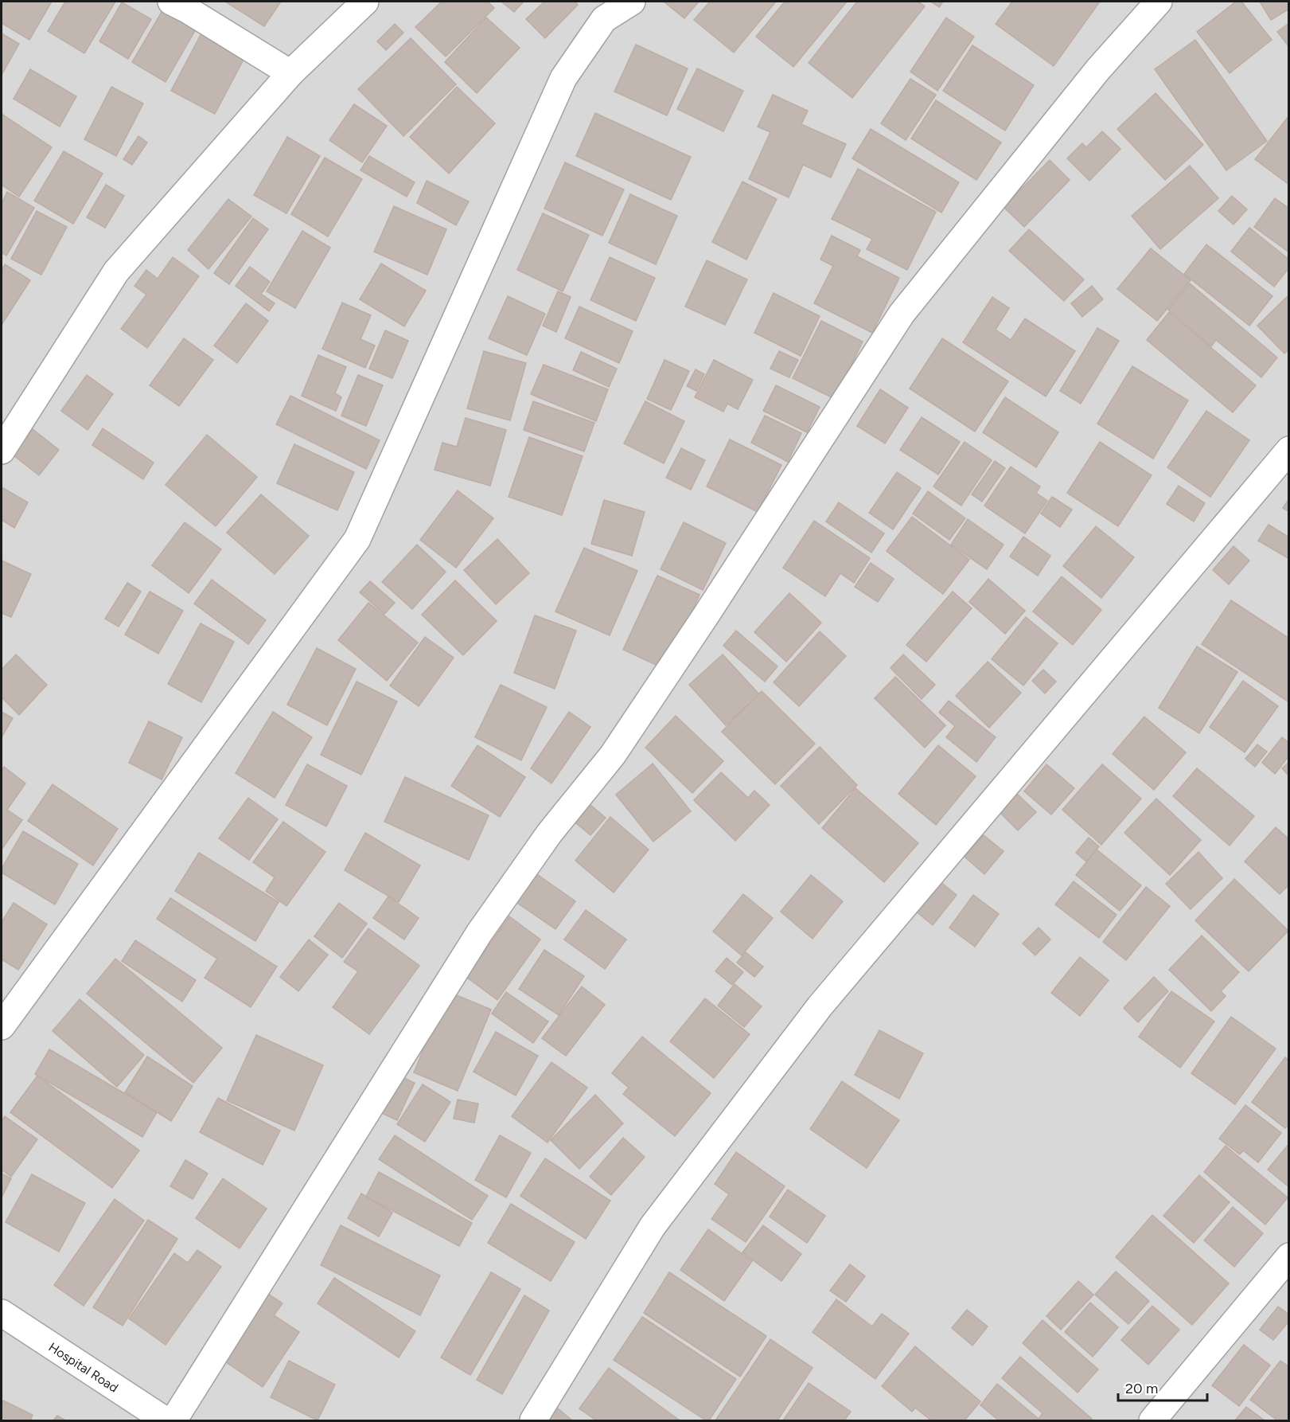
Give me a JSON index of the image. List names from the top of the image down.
{
  "streets": {
    "street": ["Hospital Road"]
  },
  "scale_bar": "20 m"
}
